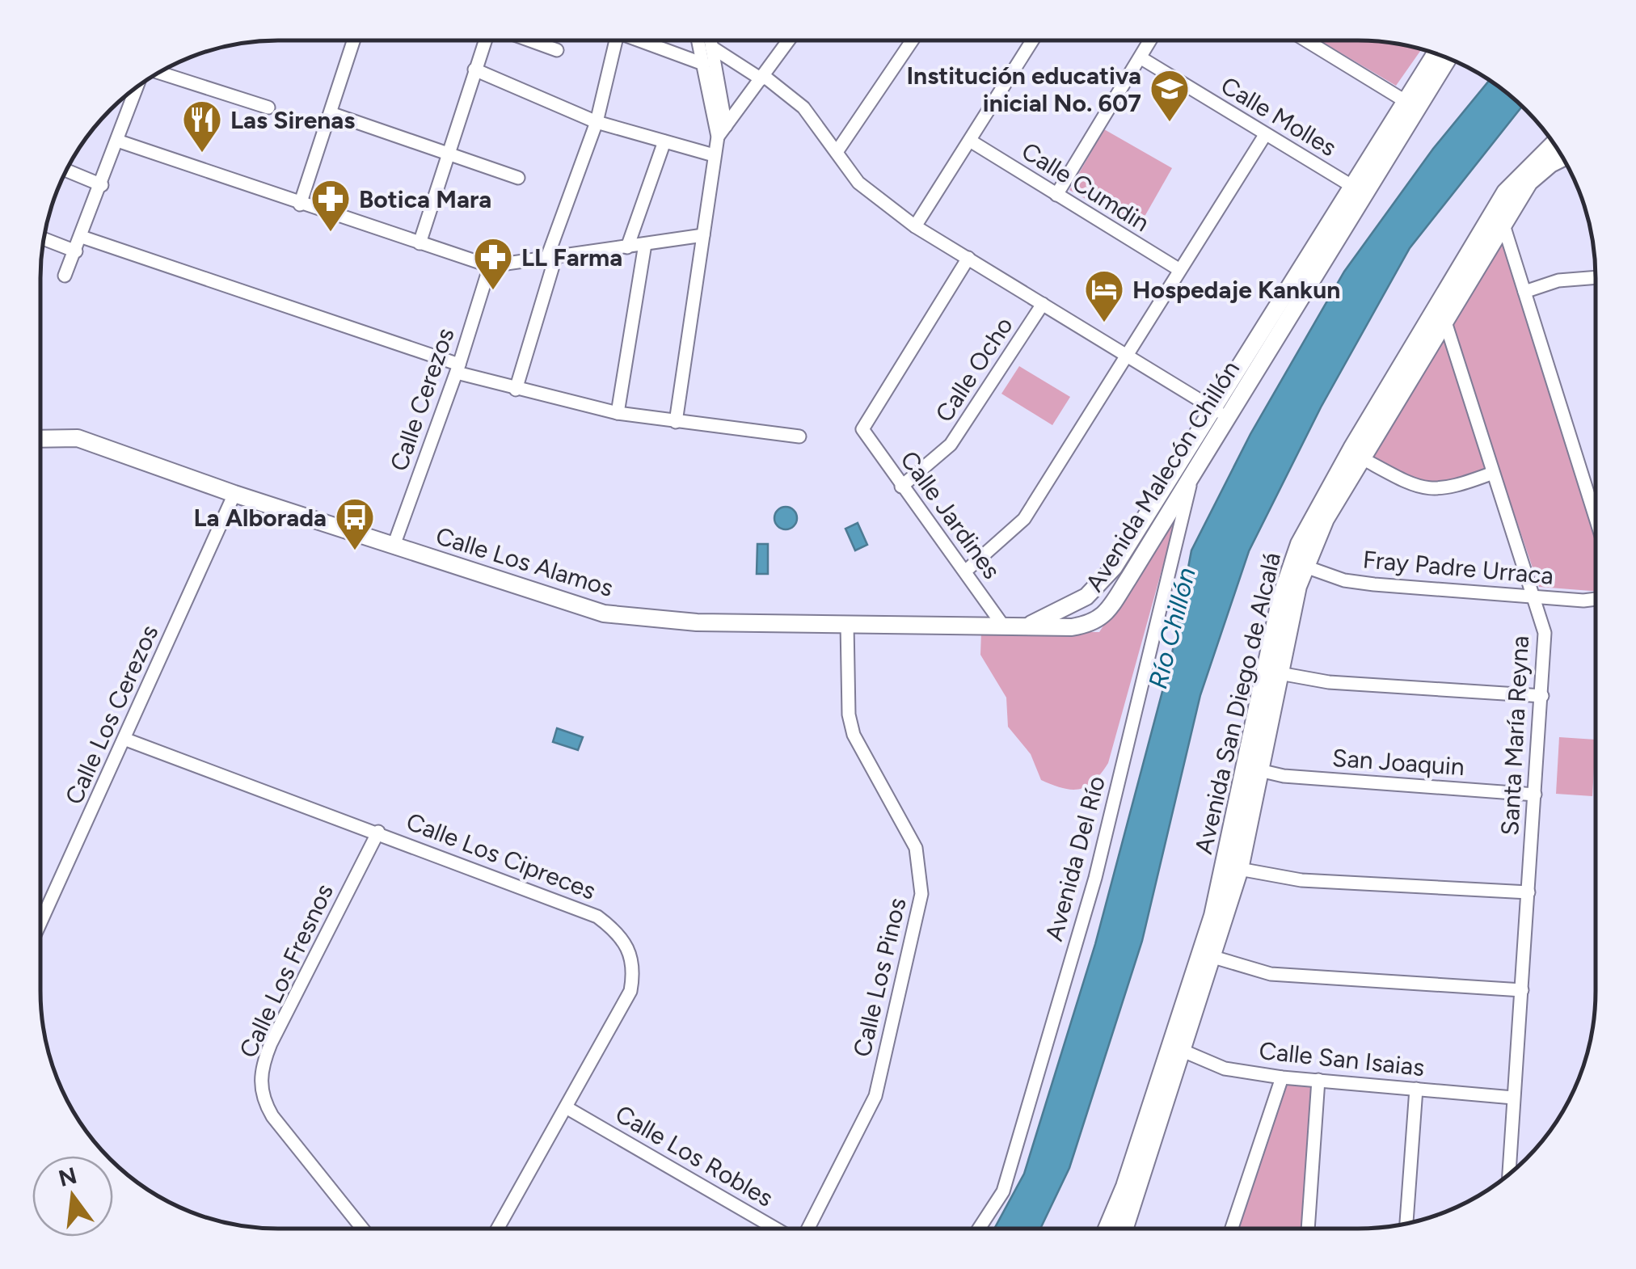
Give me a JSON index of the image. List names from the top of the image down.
{
  "streets": {
    "main road": ["Avenida San Diego de Alcalá"],
    "street": [
      "Calle Molles",
      "Calle Cumdin",
      "Calle Ocho",
      "Calle Cerezos",
      "Avenida Malecón Chillón",
      "Calle Jardines",
      "Calle Los Alamos",
      "Fray Padre Urraca",
      "Calle Los Cerezos",
      "Santa María Reyna",
      "San Joaquin",
      "Calle Los Cipreces",
      "Avenida Del Río",
      "Calle Los Fresnos",
      "Calle Los Pinos",
      "Calle San Isaias",
      "Calle Los Robles"
    ]
  },
  "crossings": [
    ["Calle Molles", "Avenida Malecón Chillón"],
    ["Calle Ocho", "Calle Jardines"],
    ["Calle Cerezos", "Calle Los Alamos"],
    ["Avenida Malecón Chillón", "Calle Los Alamos"],
    ["Avenida Malecón Chillón", "Avenida Del Río"],
    ["Calle Jardines", "Calle Los Alamos"],
    ["Calle Los Alamos", "Calle Los Cerezos"],
    ["Calle Los Alamos", "Calle Los Pinos"],
    ["Fray Padre Urraca", "Avenida San Diego de Alcalá"],
    ["Fray Padre Urraca", "Santa María Reyna"],
    ["Avenida San Diego de Alcalá", "Santa María Reyna"],
    ["Avenida San Diego de Alcalá", "San Joaquin"],
    ["Avenida San Diego de Alcalá", "Calle San Isaias"],
    ["Calle Los Cerezos", "Calle Los Cipreces"],
    ["Santa María Reyna", "San Joaquin"],
    ["Santa María Reyna", "Calle San Isaias"],
    ["Calle Los Cipreces", "Calle Los Fresnos"],
    ["Calle Los Cipreces", "Calle Los Robles"]
  ],
  "water": ["Río Chillón"],
  "places": {
    "school or university": ["Institución educativa inicial No. 607"],
    "restaurant": ["Las Sirenas"],
    "pharmacy": ["Botica Mara", "LL Farma"],
    "hotel": ["Hospedaje Kankun"],
    "bus stop": ["La Alborada"]
  },
  "north": "top"
}
